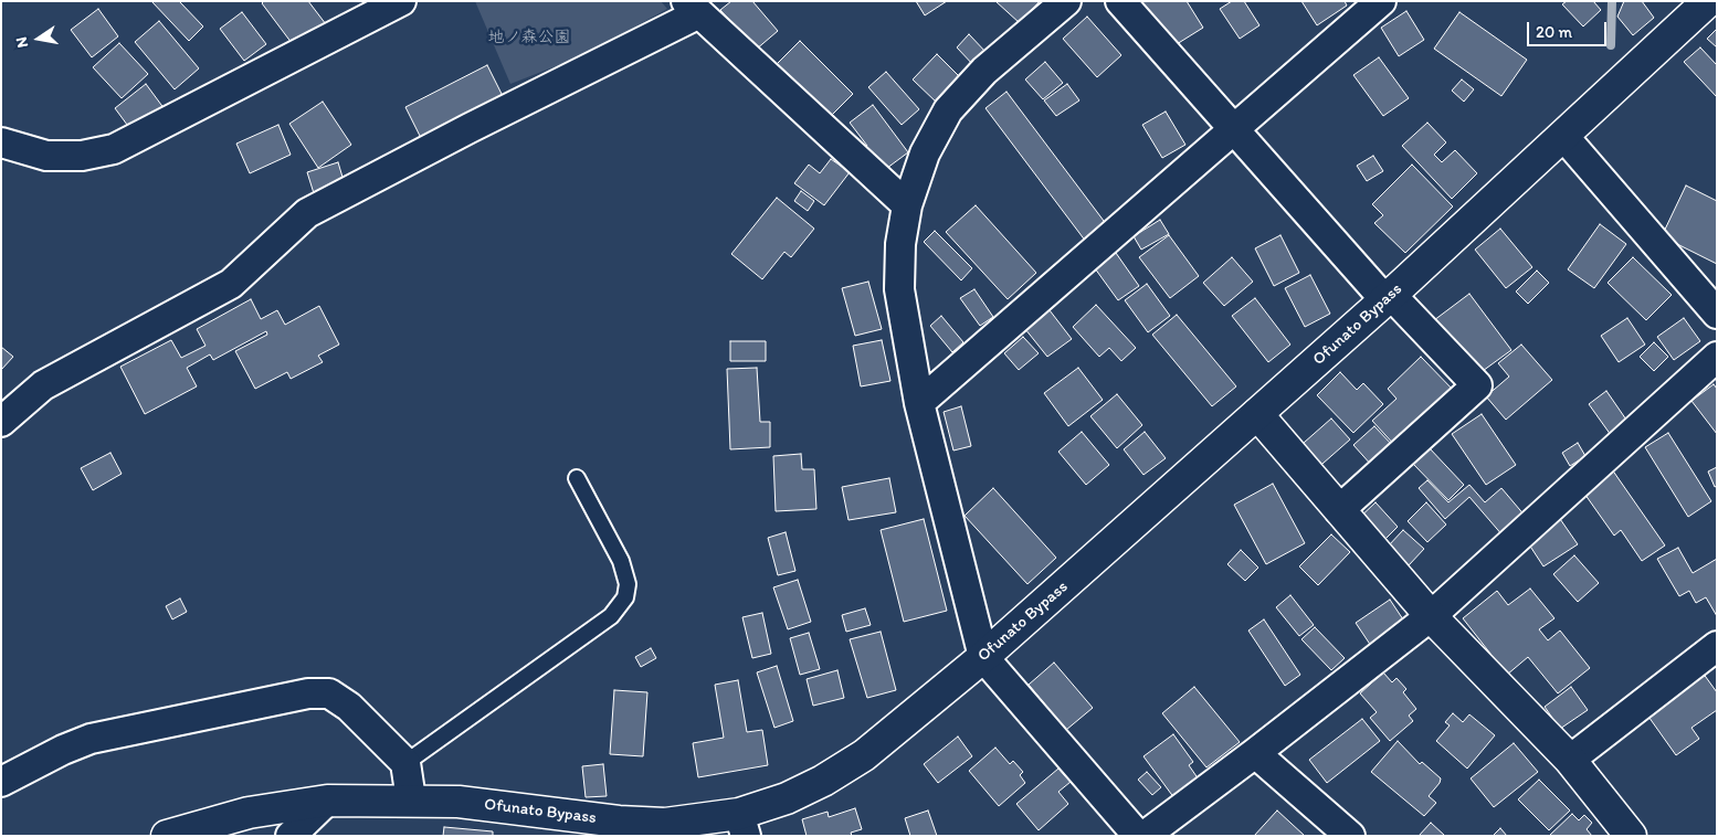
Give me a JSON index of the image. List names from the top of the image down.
{
  "streets": {
    "main road": ["Ofunato Bypass"]
  },
  "parks": ["地ノ森公園"],
  "scale_bar": "20 m",
  "north": "left"
}
